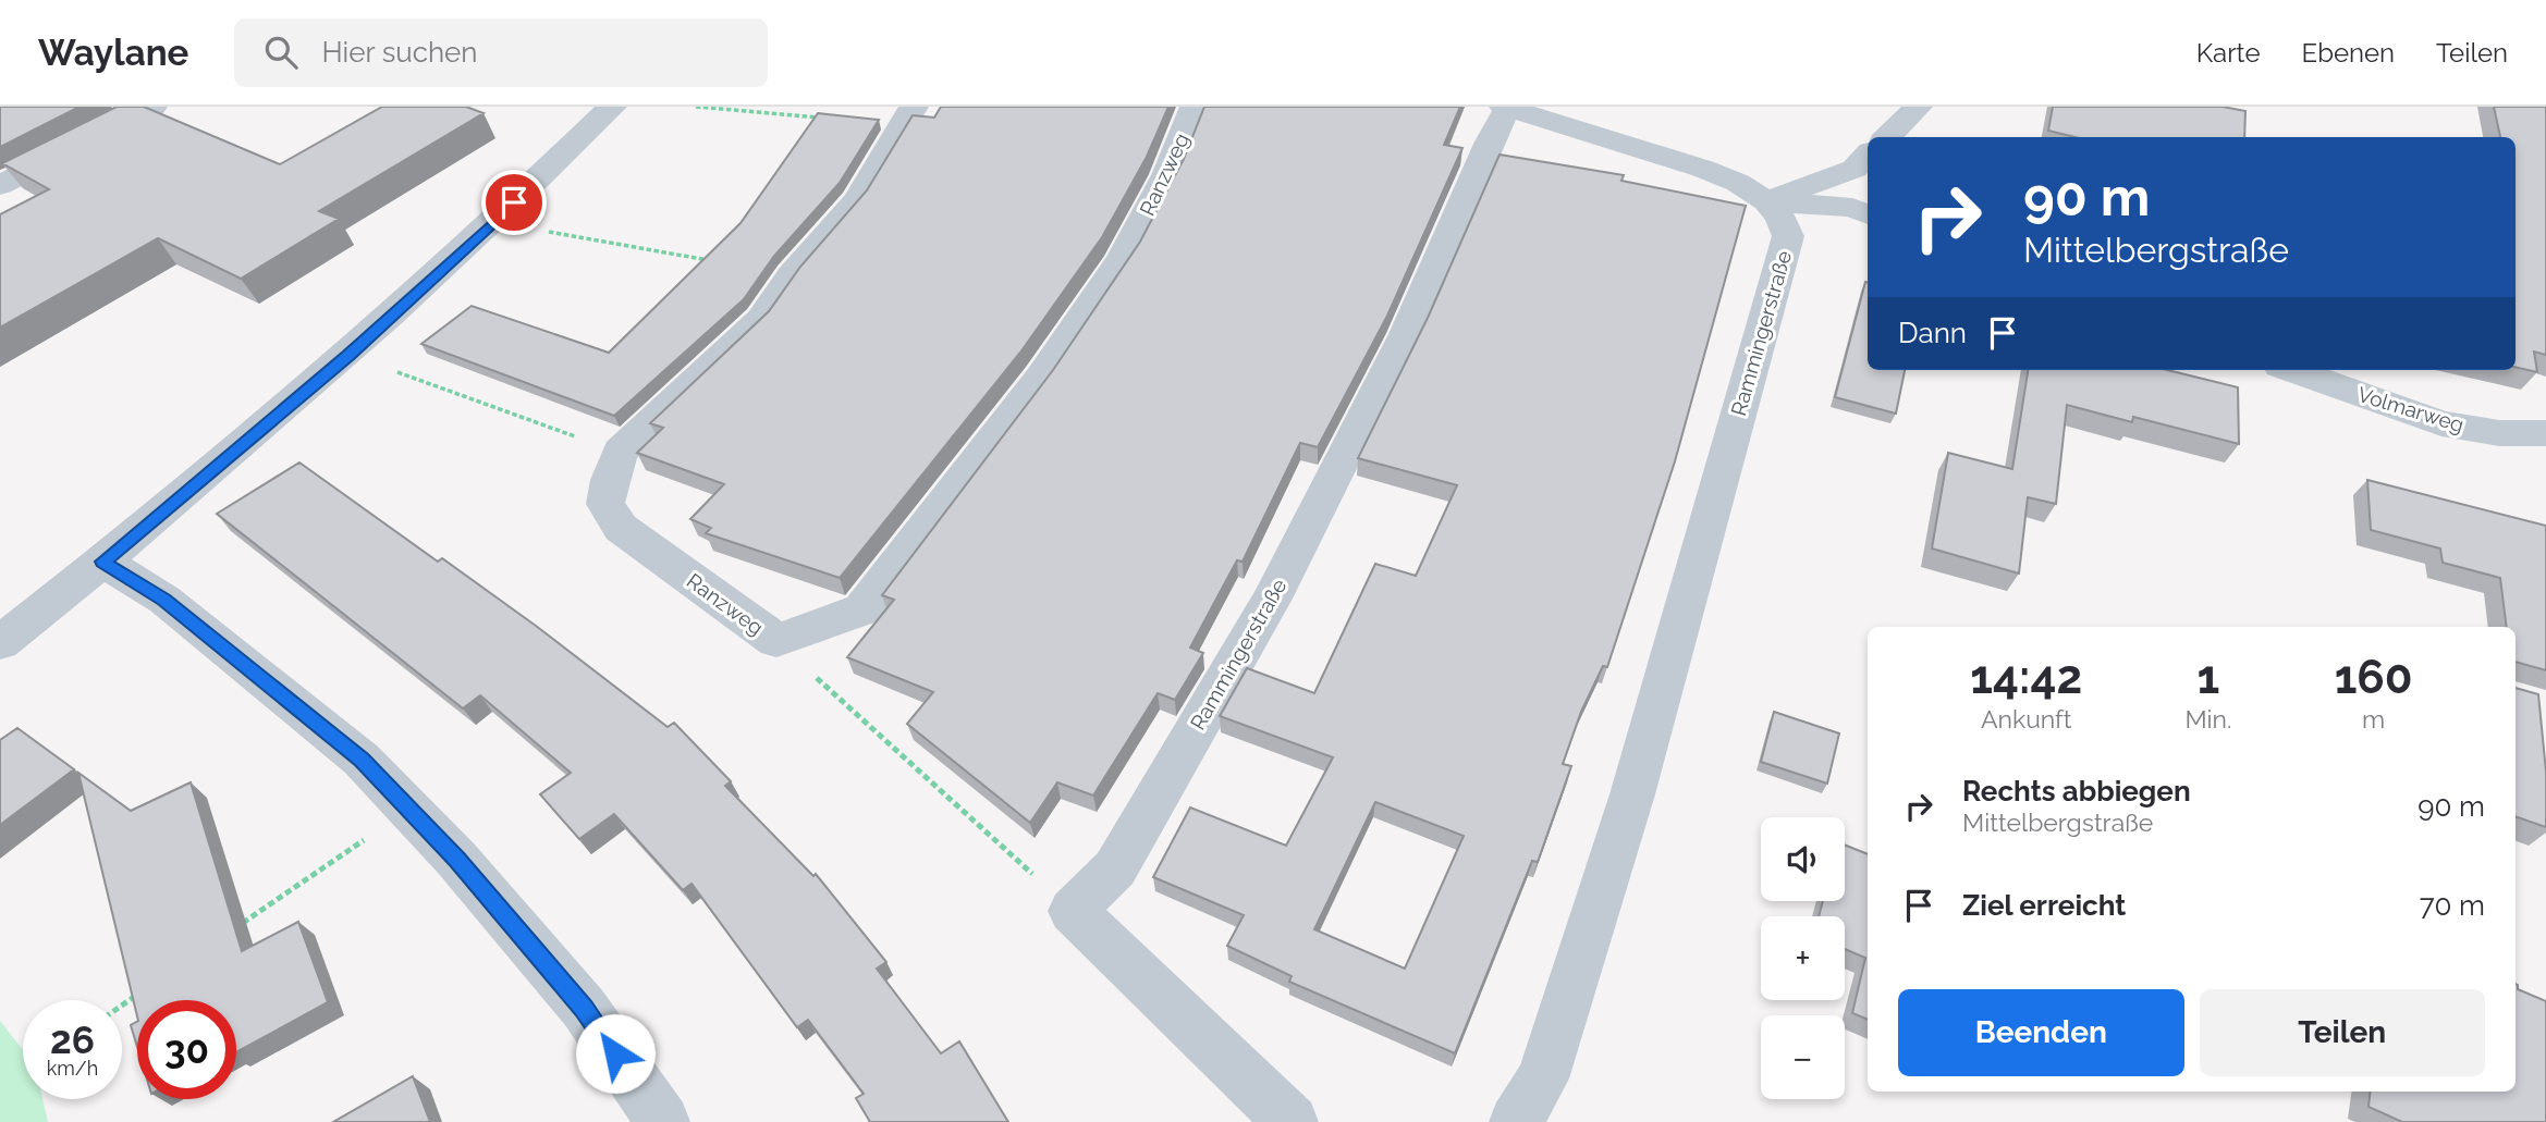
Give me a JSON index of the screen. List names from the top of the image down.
{
  "streets": {
    "street": ["Ranzweg", "Rammingerstraße", "Volmarweg"]
  },
  "page": {
    "header": "Waylane",
    "search": "Hier suchen",
    "nav": ["Karte", "Ebenen", "Teilen"],
    "turn": ["90 m", "Mittelbergstraße"],
    "then": "Dann",
    "eta": [
      "14:42",
      "Ankunft",
      "1",
      "Min.",
      "160",
      "m"
    ],
    "list": [
      {
        "name": "Rechts abbiegen",
        "note": "Mittelbergstraße",
        "value": "90 m"
      },
      {
        "name": "Ziel erreicht",
        "value": "70 m"
      }
    ],
    "map_buttons": ["+", "−"],
    "buttons": ["Beenden", "Teilen"],
    "speed": "26 km/h",
    "limit": "30"
  }
}
